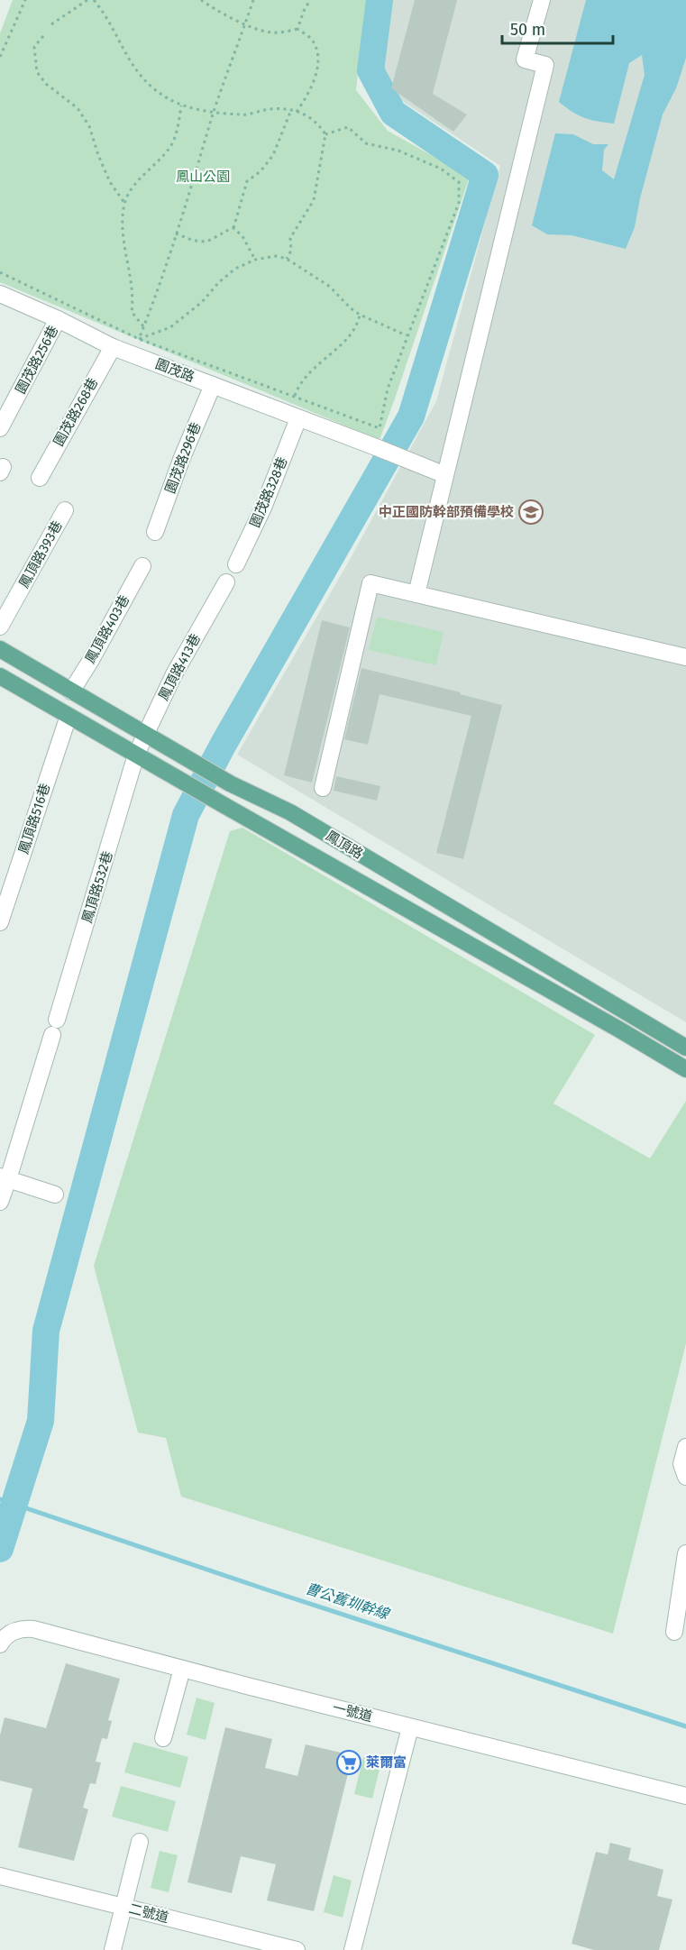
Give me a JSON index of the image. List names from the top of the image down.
{
  "streets": {
    "main road": ["鳳頂路"],
    "street": [
      "園茂路256巷",
      "園茂路",
      "園茂路268巷",
      "園茂路296巷",
      "園茂路328巷",
      "鳳頂路393巷",
      "鳳頂路403巷",
      "鳳頂路413巷",
      "鳳頂路516巷",
      "鳳頂路532巷",
      "一號道",
      "二號道"
    ]
  },
  "crossings": [
    ["園茂路256巷", "園茂路"],
    ["園茂路", "園茂路268巷"],
    ["園茂路", "園茂路296巷"],
    ["園茂路", "園茂路328巷"],
    ["鳳頂路403巷", "鳳頂路"],
    ["鳳頂路413巷", "鳳頂路"],
    ["鳳頂路413巷", "鳳頂路532巷"],
    ["鳳頂路516巷", "鳳頂路"],
    ["鳳頂路", "鳳頂路532巷"]
  ],
  "water": ["曹公舊圳幹線"],
  "parks": ["鳳山公園"],
  "places": {
    "school or university": ["中正國防幹部預備學校"],
    "supermarket": ["萊爾富"]
  },
  "scale_bar": "50 m"
}
